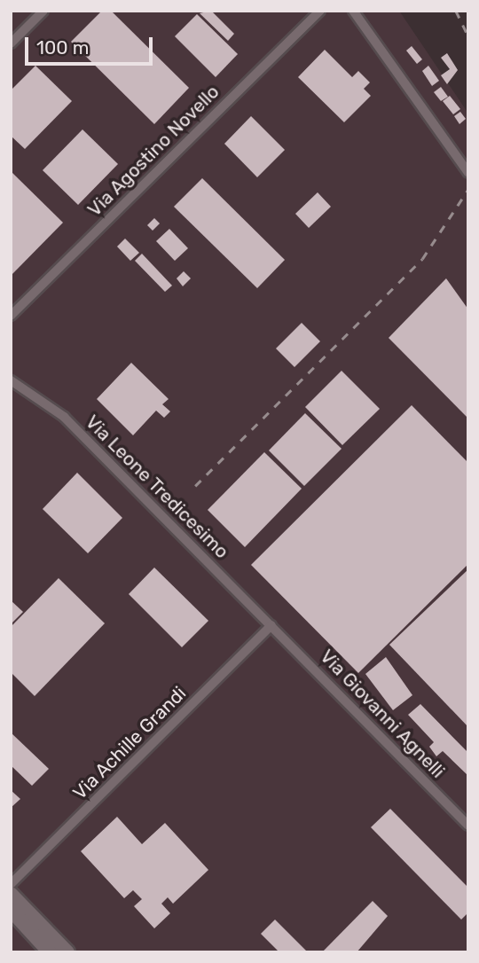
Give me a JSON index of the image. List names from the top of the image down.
{
  "streets": {
    "street": [
      "Via Agostino Novello",
      "Via Leone Tredicesimo",
      "Via Giovanni Agnelli",
      "Via Achille Grandi"
    ]
  },
  "crossings": [
    ["Via Leone Tredicesimo", "Via Giovanni Agnelli"],
    ["Via Leone Tredicesimo", "Via Achille Grandi"],
    ["Via Giovanni Agnelli", "Via Achille Grandi"]
  ],
  "scale_bar": "100 m"
}
